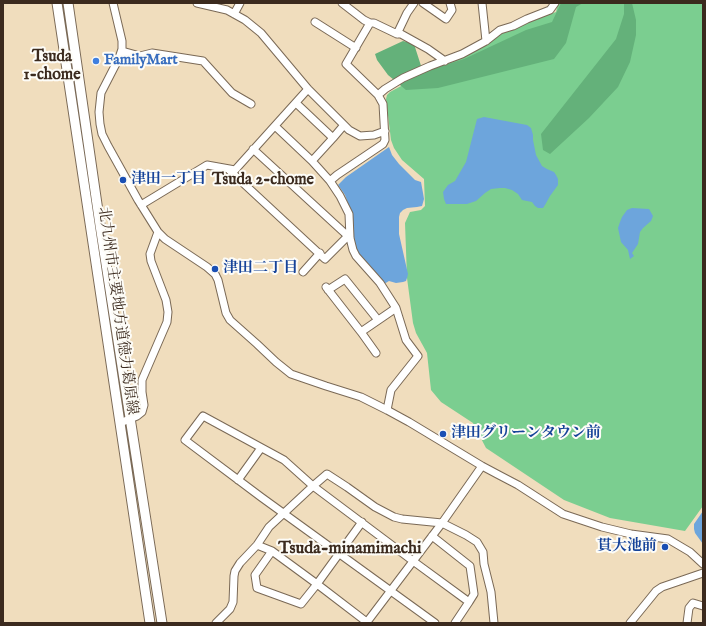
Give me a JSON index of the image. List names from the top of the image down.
{
  "streets": {
    "main road": ["北九州市主要地方道徳力葛原線"]
  },
  "districts": ["Tsuda 1-chome", "Tsuda 2-chome", "Tsuda-minamimachi"],
  "places": [
    "FamilyMart",
    "津田一丁目",
    "津田二丁目",
    "津田グリーンタウン前",
    "貫大池前"
  ]
}
